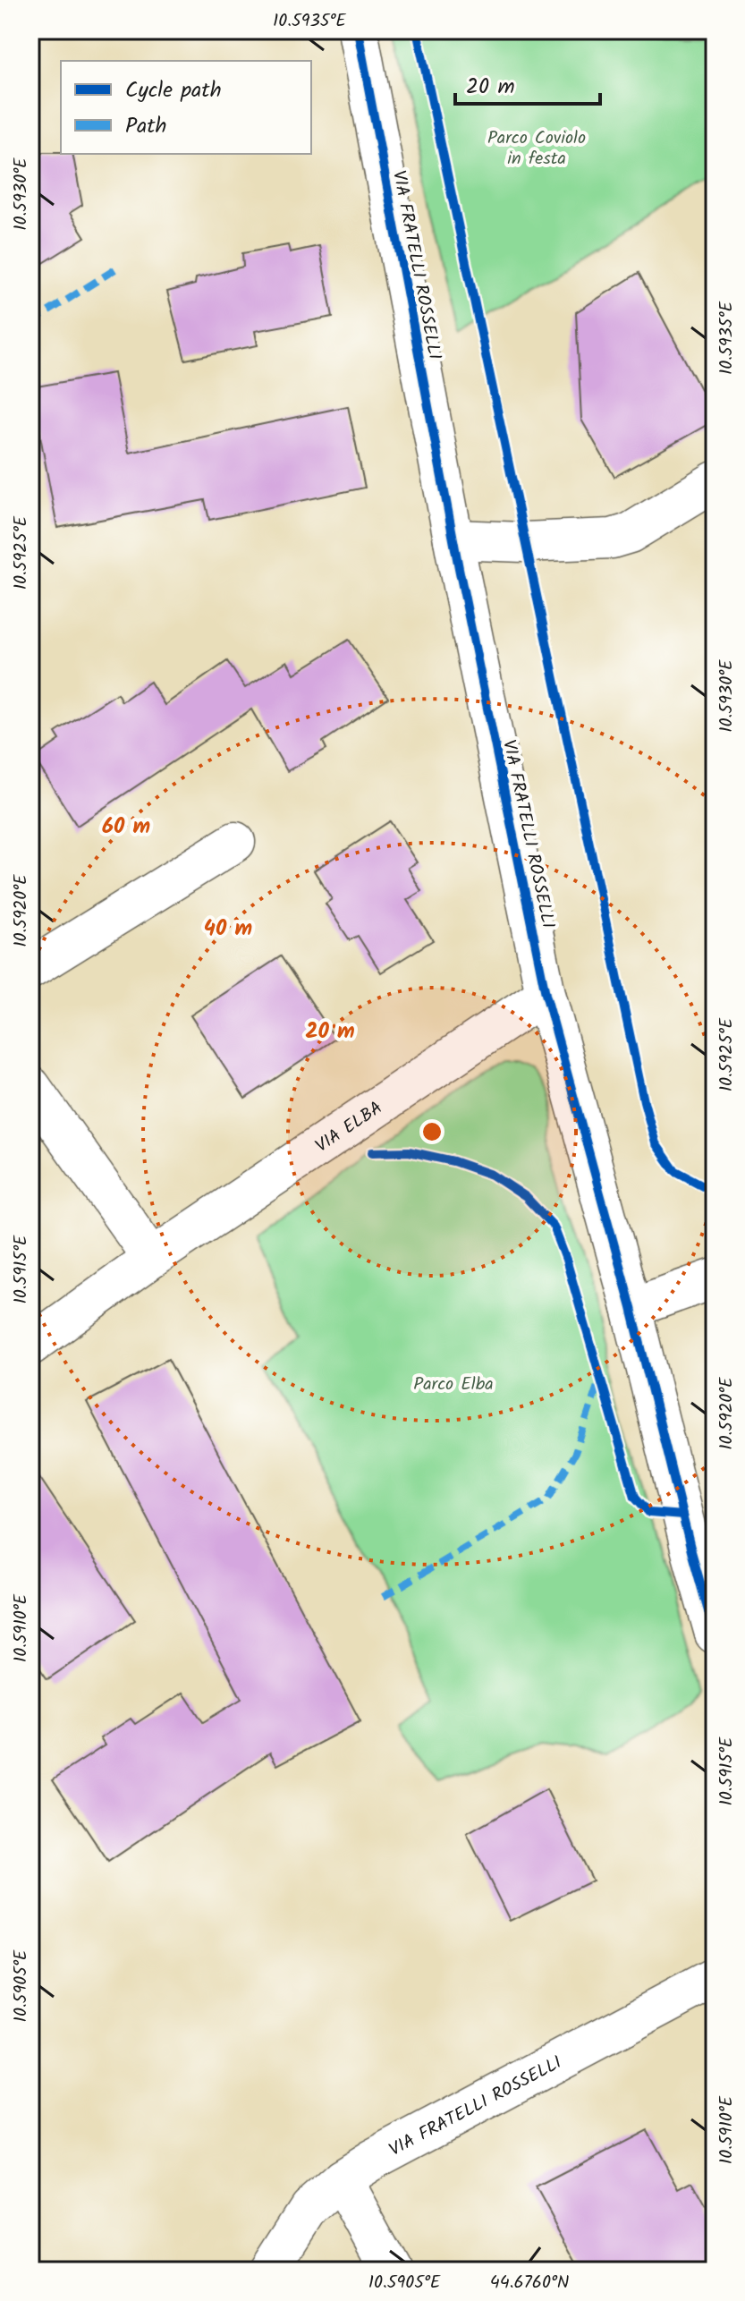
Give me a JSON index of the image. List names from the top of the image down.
{
  "streets": {
    "street": ["VIA FRATELLI ROSSELLI", "VIA ELBA"]
  },
  "crossings": [
    ["VIA FRATELLI ROSSELLI", "VIA ELBA"]
  ],
  "parks": ["Parco Coviolo in festa", "Parco Elba"],
  "legend": ["Cycle path", "Path"],
  "scale_bar": "20 m",
  "coordinates": [
    "10.5935°E",
    "10.5930°E",
    "10.5925°E",
    "10.5920°E",
    "10.5915°E",
    "10.5910°E",
    "10.5905°E",
    "44.6760°N"
  ],
  "rings": ["60 m", "40 m", "20 m"]
}
